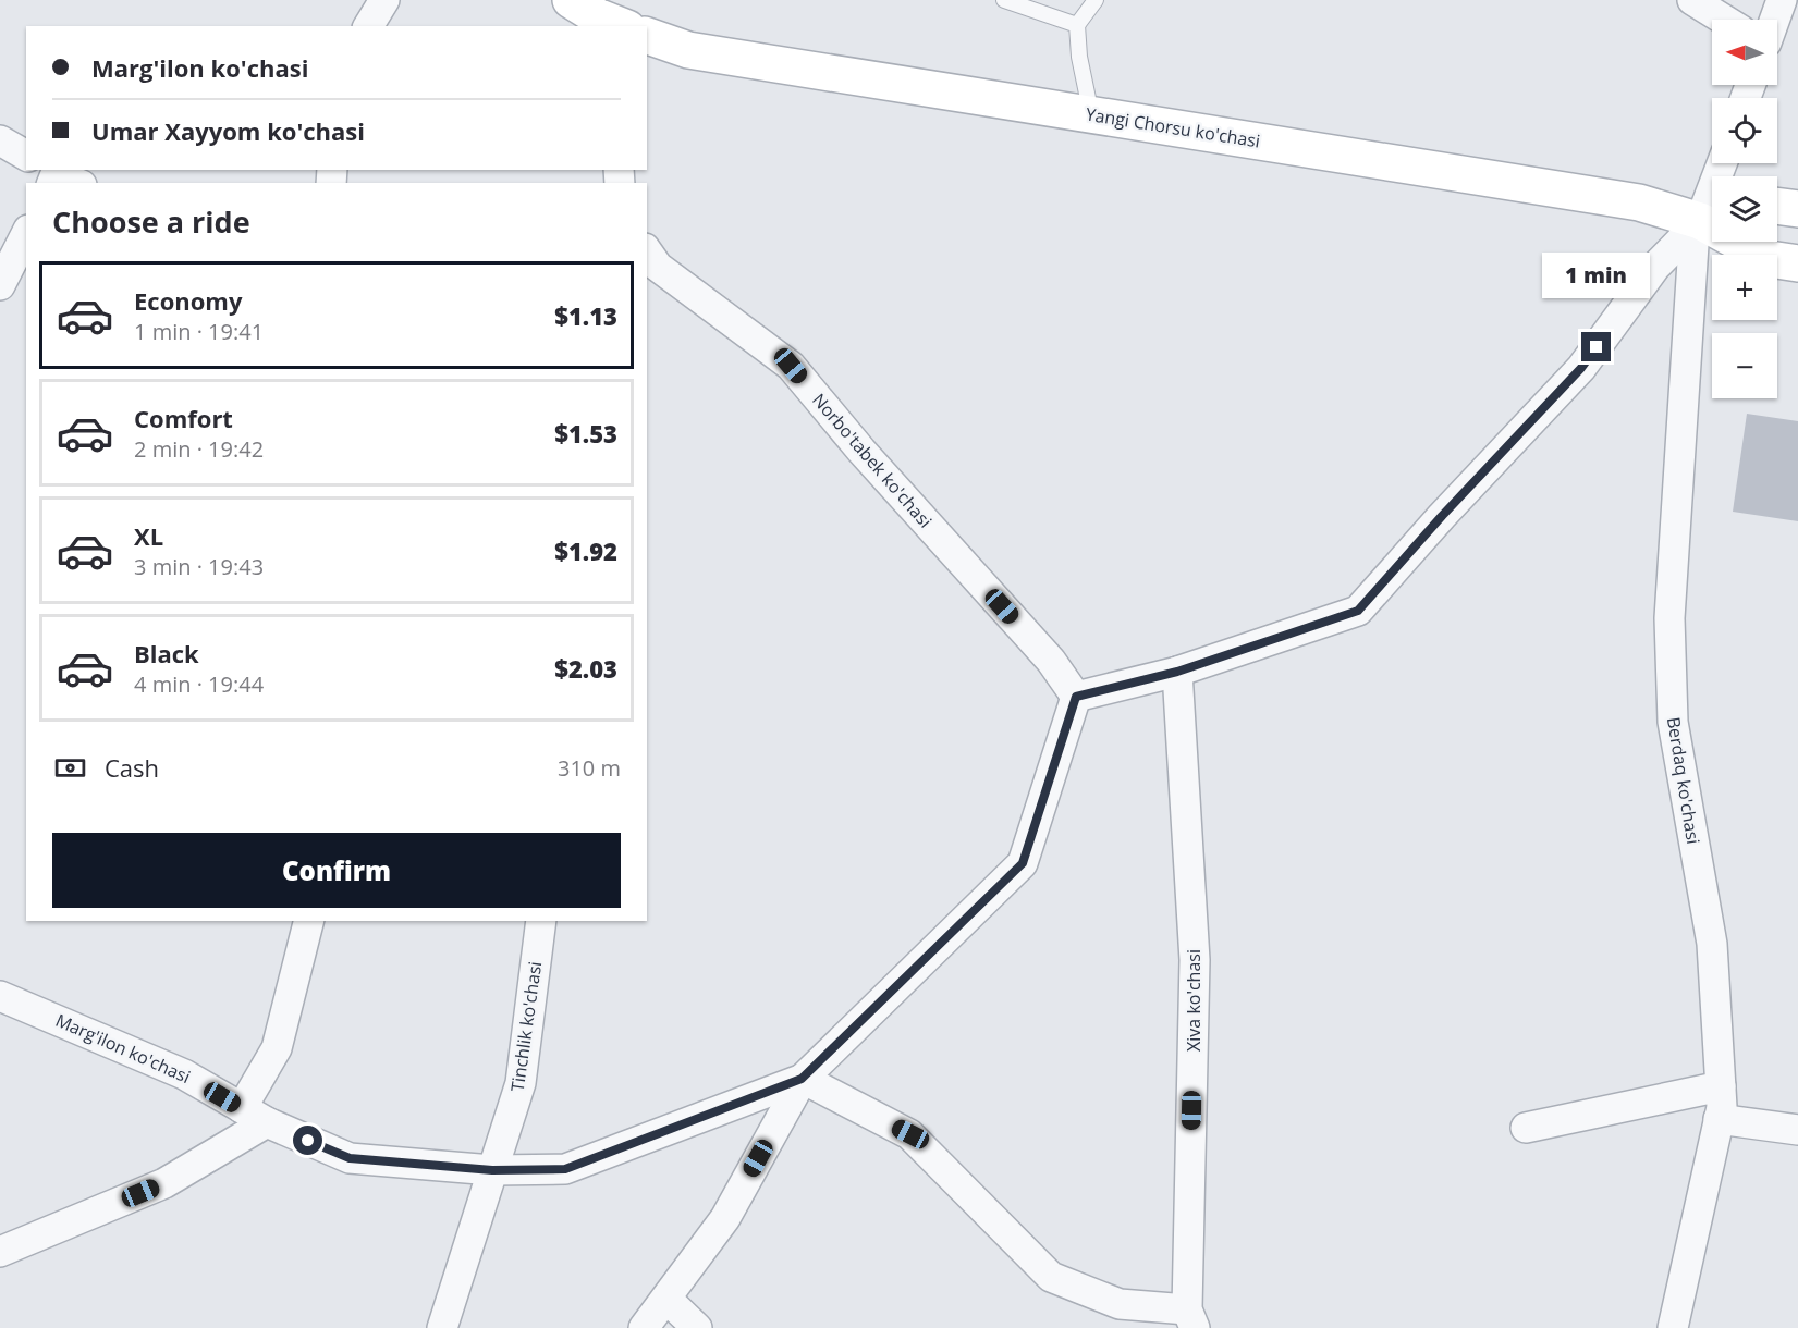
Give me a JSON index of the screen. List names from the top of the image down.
{
  "streets": {
    "main road": ["Yangi Chorsu ko'chasi"],
    "street": [
      "Norbo'tabek ko'chasi",
      "Berdaq ko'chasi",
      "Xiva ko'chasi",
      "Tinchlik ko'chasi",
      "Marg'ilon ko'chasi"
    ]
  },
  "crossings": [
    ["Yangi Chorsu ko'chasi", "Berdaq ko'chasi"],
    ["Tinchlik ko'chasi", "Marg'ilon ko'chasi"]
  ],
  "north": "left",
  "page": {
    "map_buttons": ["+", "−"],
    "banner": ["Marg'ilon ko'chasi", "Umar Xayyom ko'chasi"],
    "heading": "Choose a ride",
    "bubble": "1 min",
    "list": [
      {
        "name": "Economy",
        "note": "1 min · 19:41",
        "value": "$1.13"
      },
      {
        "name": "Comfort",
        "note": "2 min · 19:42",
        "value": "$1.53"
      },
      {
        "name": "XL",
        "note": "3 min · 19:43",
        "value": "$1.92"
      },
      {
        "name": "Black",
        "note": "4 min · 19:44",
        "value": "$2.03"
      }
    ],
    "pay": ["Cash", "310 m"],
    "buttons": "Confirm"
  }
}
